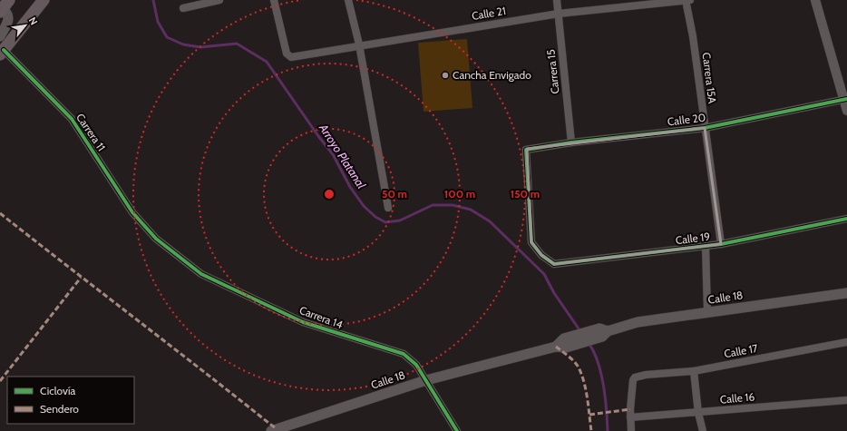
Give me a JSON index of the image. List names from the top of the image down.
{
  "streets": {
    "main road": ["Calle 18"],
    "street": [
      "Calle 21",
      "Carrera 15",
      "Carrera 15A",
      "Calle 20",
      "Carrera 11",
      "Calle 19",
      "Carrera 14",
      "Calle 17",
      "Calle 16"
    ]
  },
  "crossings": [
    ["Calle 21", "Carrera 15"],
    ["Calle 21", "Carrera 15A"],
    ["Carrera 15", "Calle 20"],
    ["Carrera 15A", "Calle 20"],
    ["Carrera 15A", "Calle 19"],
    ["Calle 20", "Calle 19"],
    ["Carrera 11", "Carrera 14"],
    ["Calle 18", "Carrera 14"],
    ["Calle 17", "Calle 16"]
  ],
  "water": ["Arroyo Platanal"],
  "places": ["Cancha Envigado"],
  "legend": ["Ciclovía", "Sendero"],
  "north": "top right",
  "rings": ["50 m", "100 m", "150 m"]
}
